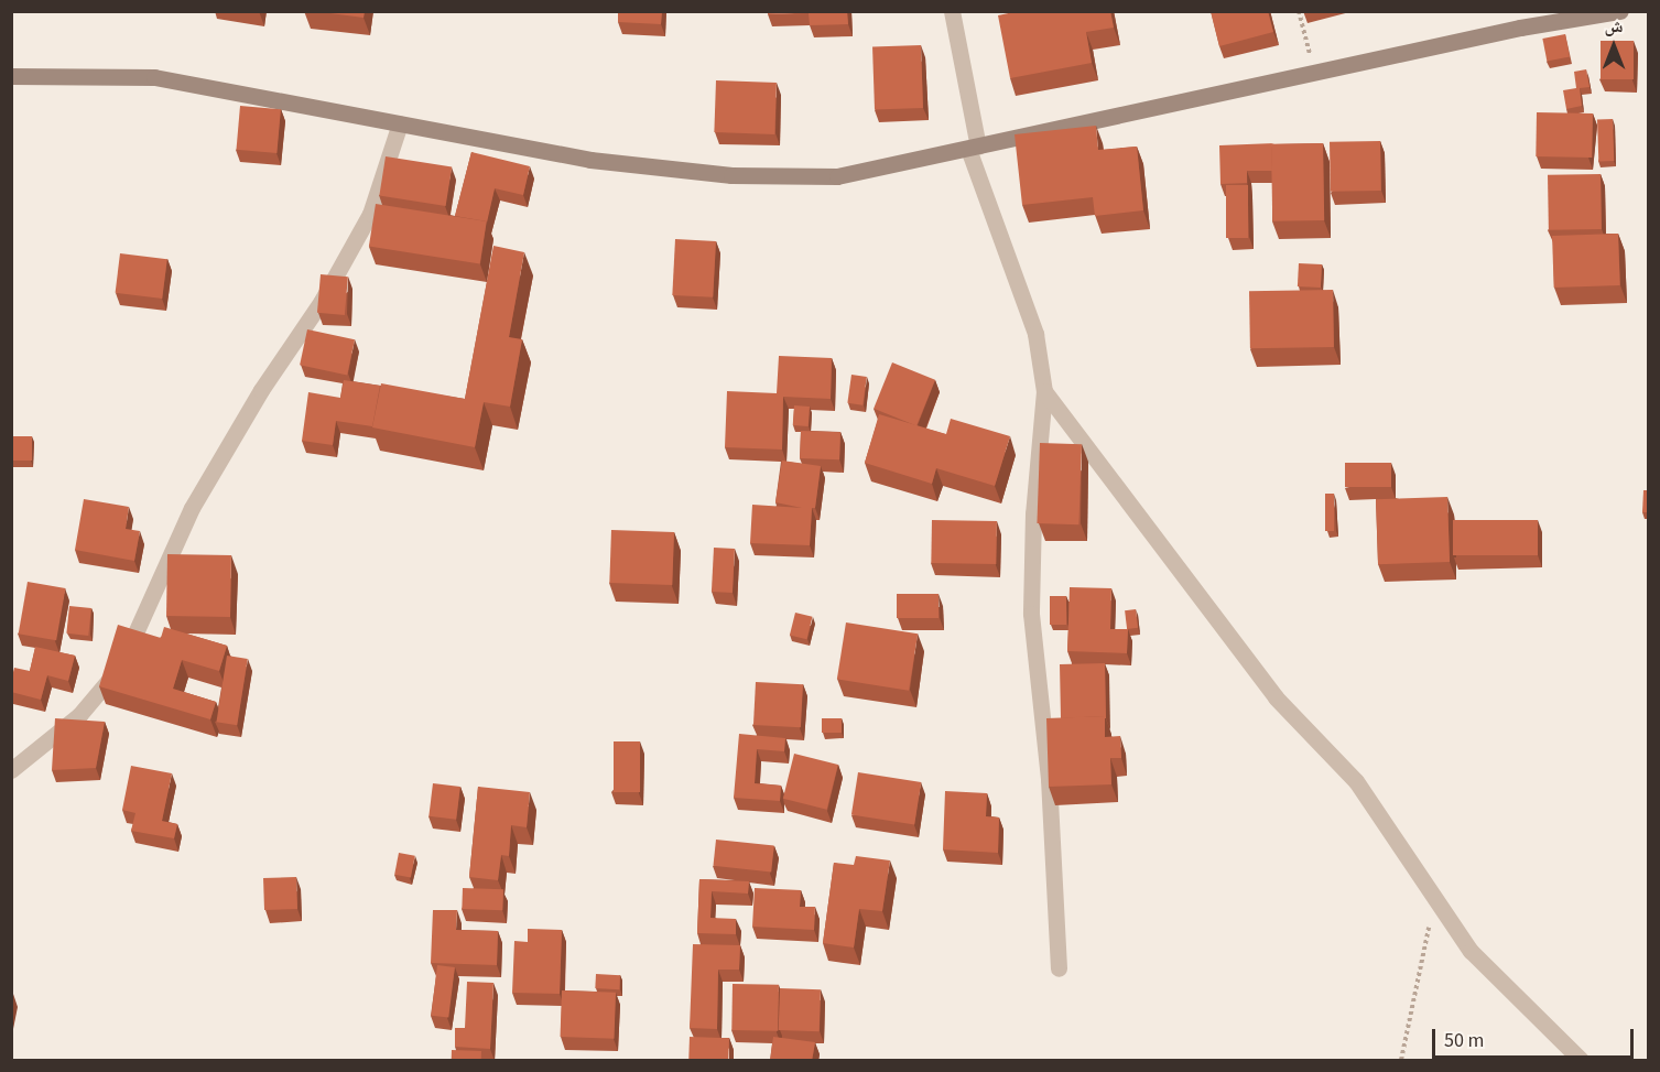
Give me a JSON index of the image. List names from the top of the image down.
{
  "scale_bar": "50 m",
  "north": "top"
}
